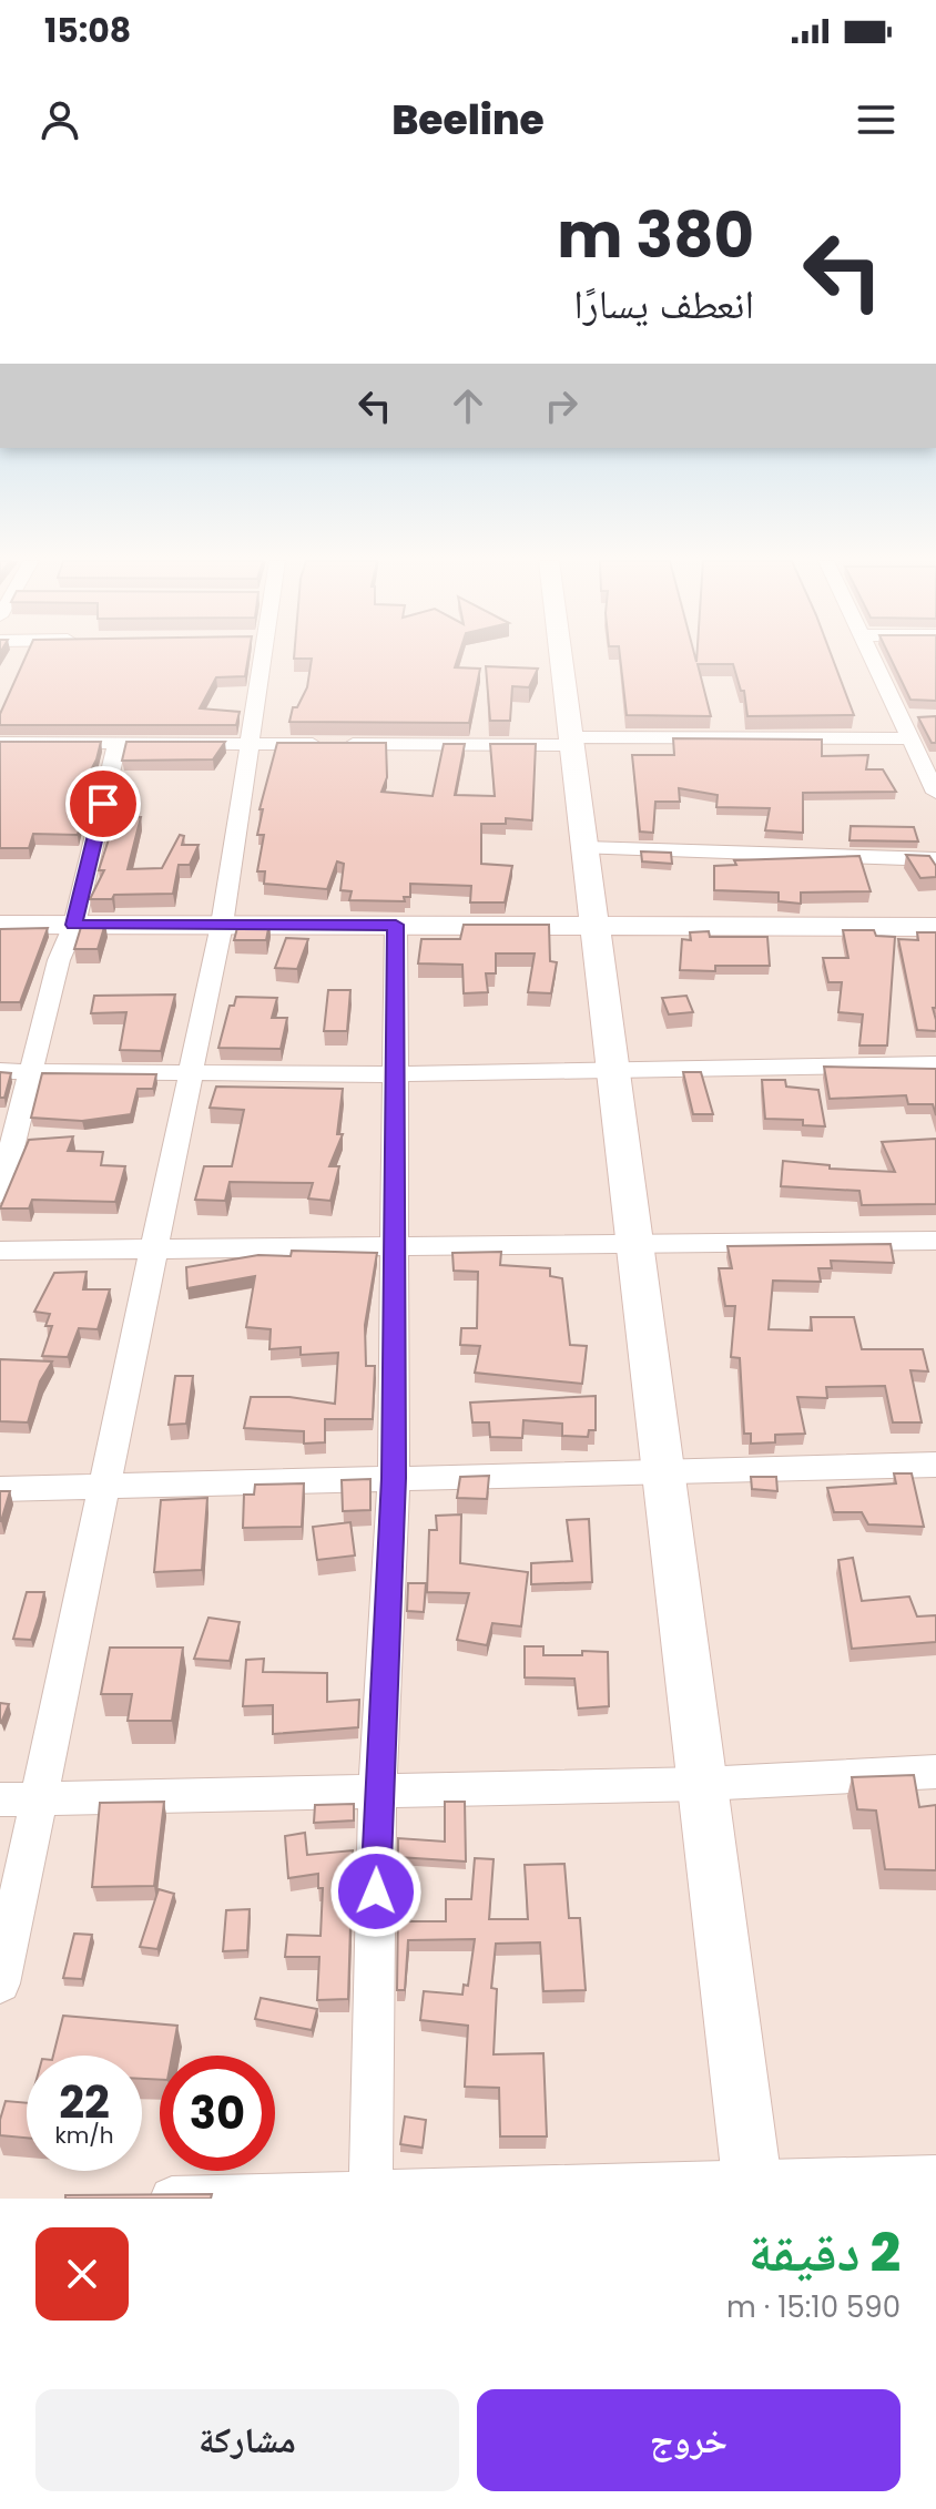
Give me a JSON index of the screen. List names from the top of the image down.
{
  "page": {
    "status": "15:08",
    "header": "Beeline",
    "turn": ["380 m", "انعطف يسارًا"],
    "speed": "22 km/h",
    "limit": "30",
    "heading": ["2 دقيقة", "590 m · 15:10"],
    "buttons": ["خروج", "مشاركة"]
  }
}
